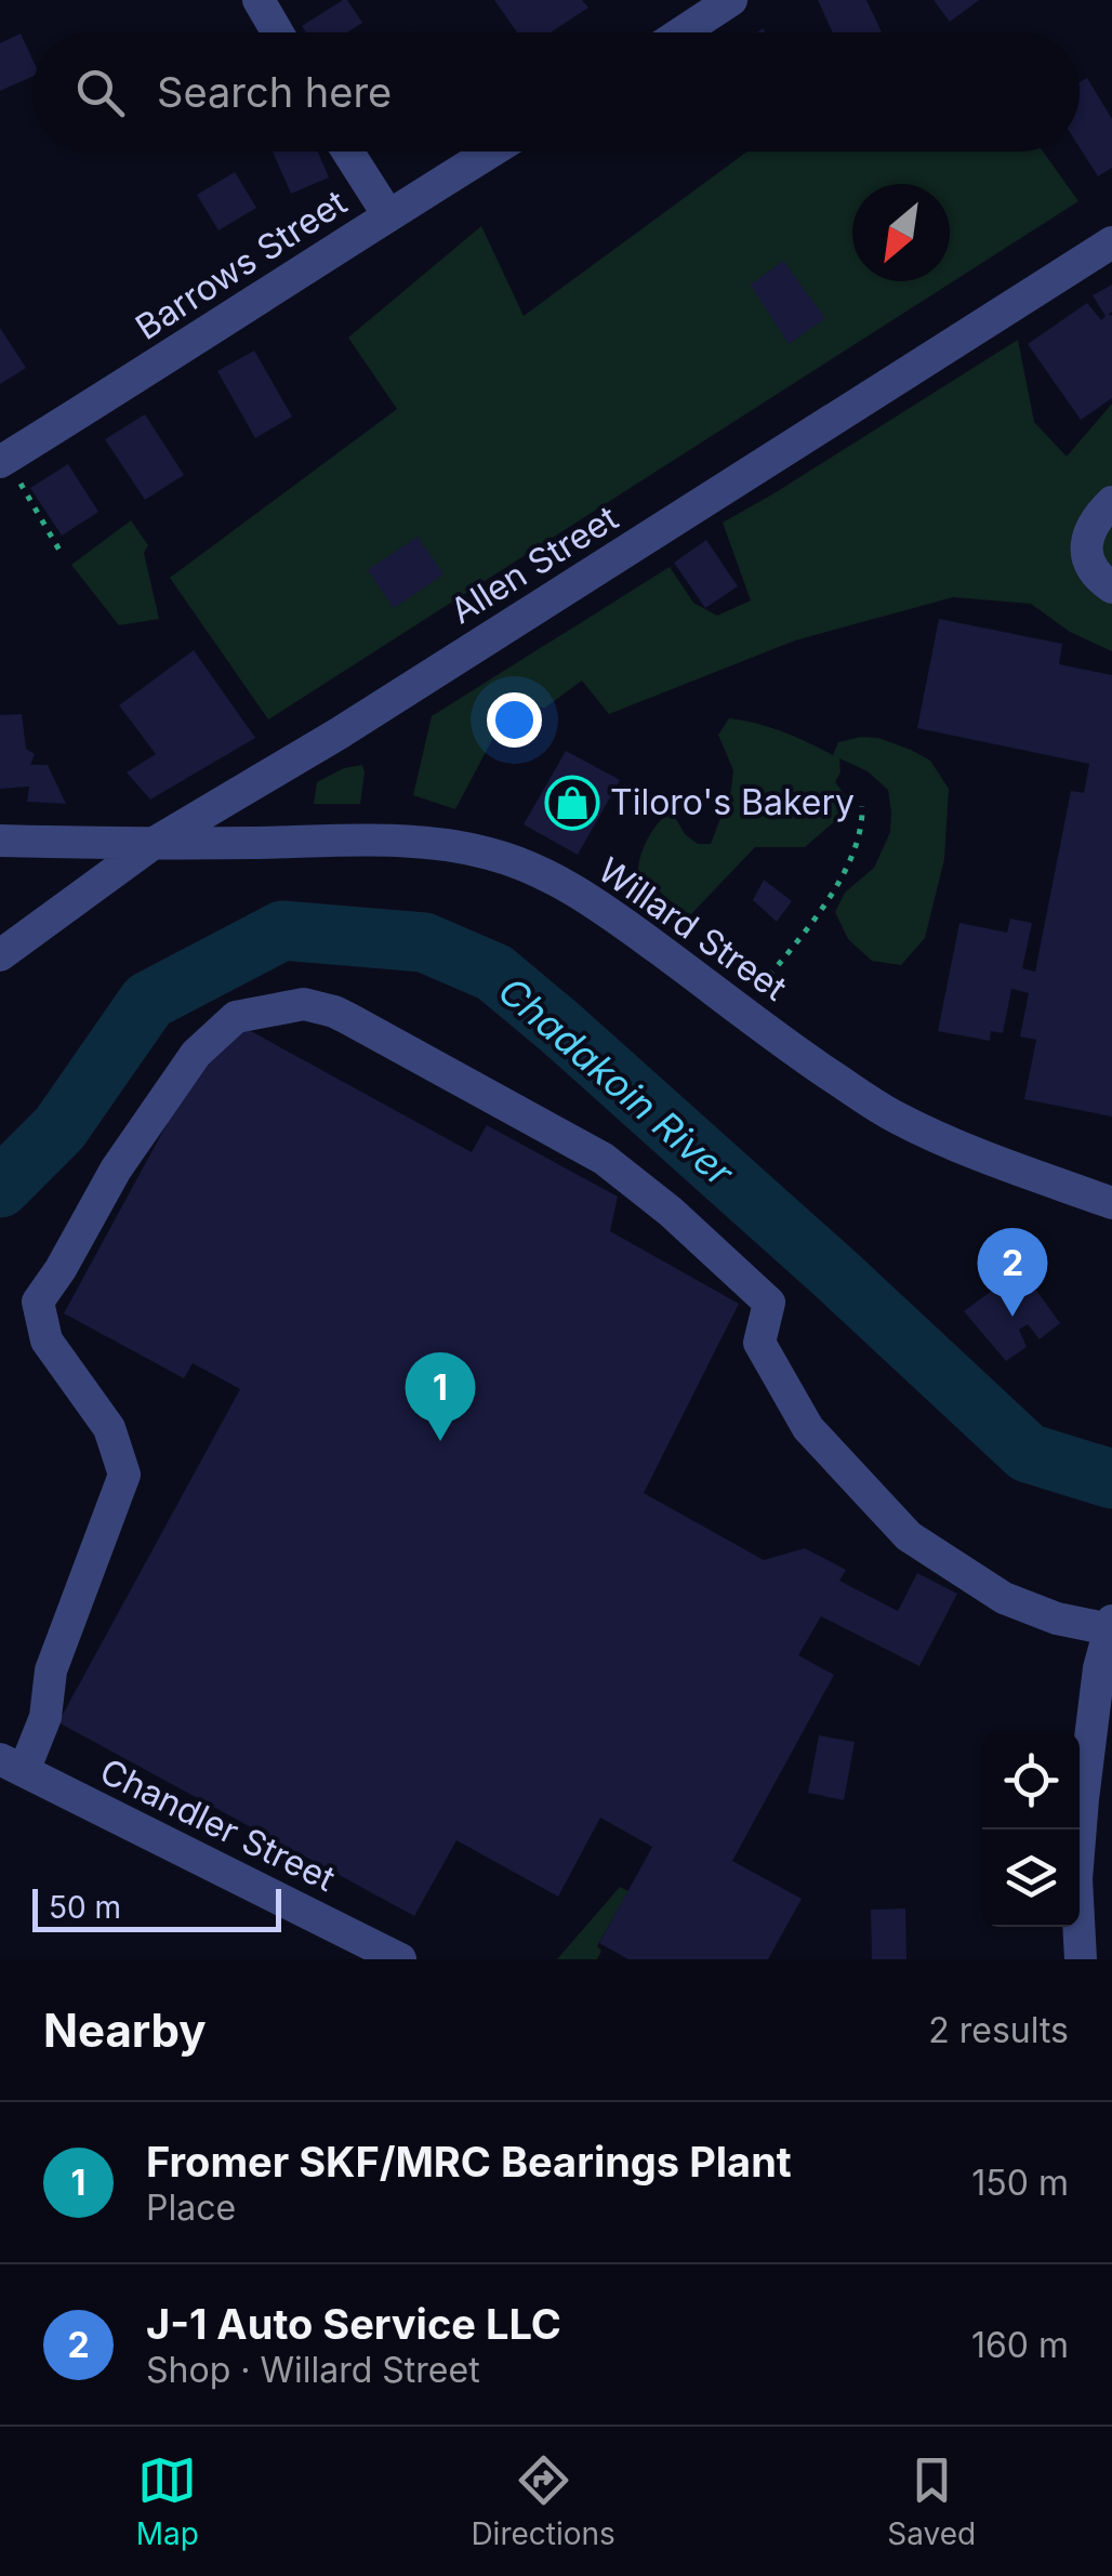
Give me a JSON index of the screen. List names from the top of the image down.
{
  "streets": {
    "street": [
      "Barrows Street",
      "Allen Street",
      "Willard Street",
      "Chandler Street"
    ]
  },
  "crossings": [
    ["Allen Street", "Willard Street"]
  ],
  "water": ["Chadakoin River"],
  "places": {
    "shop": ["Tiloro's Bakery"]
  },
  "scale_bar": "50 m",
  "north": "bottom left",
  "page": {
    "search": "Search here",
    "pins": ["2", "1"],
    "scale": "50 m",
    "heading": ["Nearby", "2 results"],
    "list": [
      {
        "mark": "1",
        "name": "Fromer SKF/MRC Bearings Plant",
        "note": "Place",
        "value": "150 m"
      },
      {
        "mark": "2",
        "name": "J-1 Auto Service LLC",
        "note": "Shop · Willard Street",
        "value": "160 m"
      }
    ],
    "nav": ["Map", "Directions", "Saved"]
  }
}
